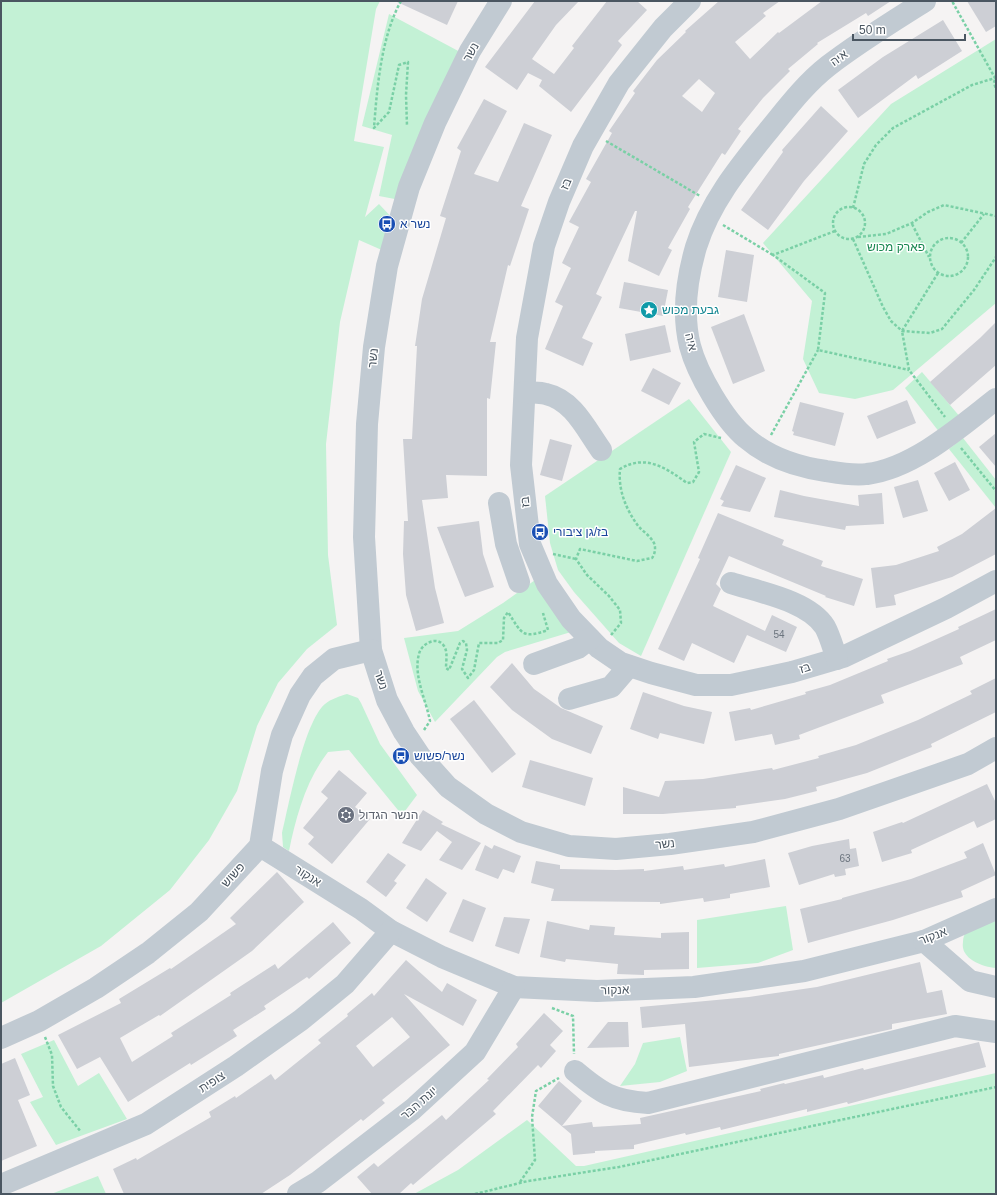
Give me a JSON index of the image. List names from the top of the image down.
{
  "streets": {
    "street": [
      "נשר",
      "איה",
      "בז",
      "פשוש",
      "אנקור",
      "צופית",
      "יונת הבר"
    ]
  },
  "crossings": [
    ["פשוש", "אנקור"],
    ["אנקור", "צופית"],
    ["אנקור", "יונת הבר"]
  ],
  "parks": ["פארק מכוש"],
  "places": {
    "bus stop": ["נשר א", "בז/גן ציבורי", "נשר/פשוש"],
    "place": ["גבעת מכוש"],
    "synagogue": ["הנשר הגדול"]
  },
  "house_numbers": ["54", "63"],
  "scale_bar": "50 m"
}
